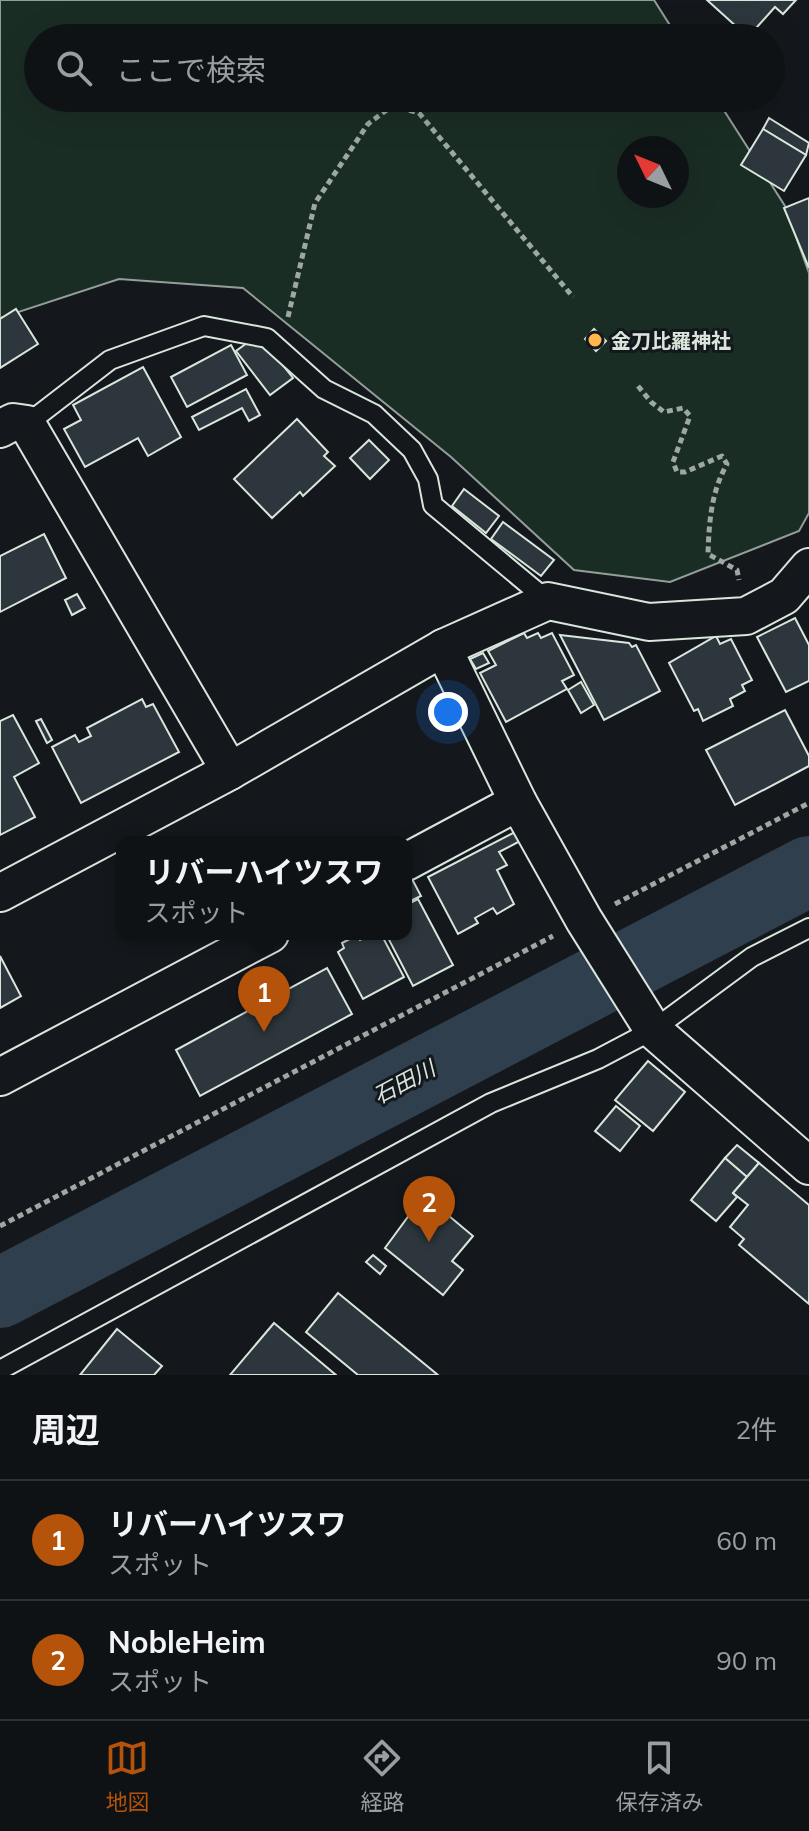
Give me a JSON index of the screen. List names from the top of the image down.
{
  "water": ["石田川"],
  "places": ["金刀比羅神社"],
  "north": "top left",
  "page": {
    "search": "ここで検索",
    "popup": ["リバーハイツスワ", "スポット"],
    "pins": ["1", "2"],
    "heading": ["周辺", "2件"],
    "list": [
      {
        "mark": "1",
        "name": "リバーハイツスワ",
        "note": "スポット",
        "value": "60 m"
      },
      {
        "mark": "2",
        "name": "NobleHeim",
        "note": "スポット",
        "value": "90 m"
      }
    ],
    "nav": ["地図", "経路", "保存済み"]
  }
}
